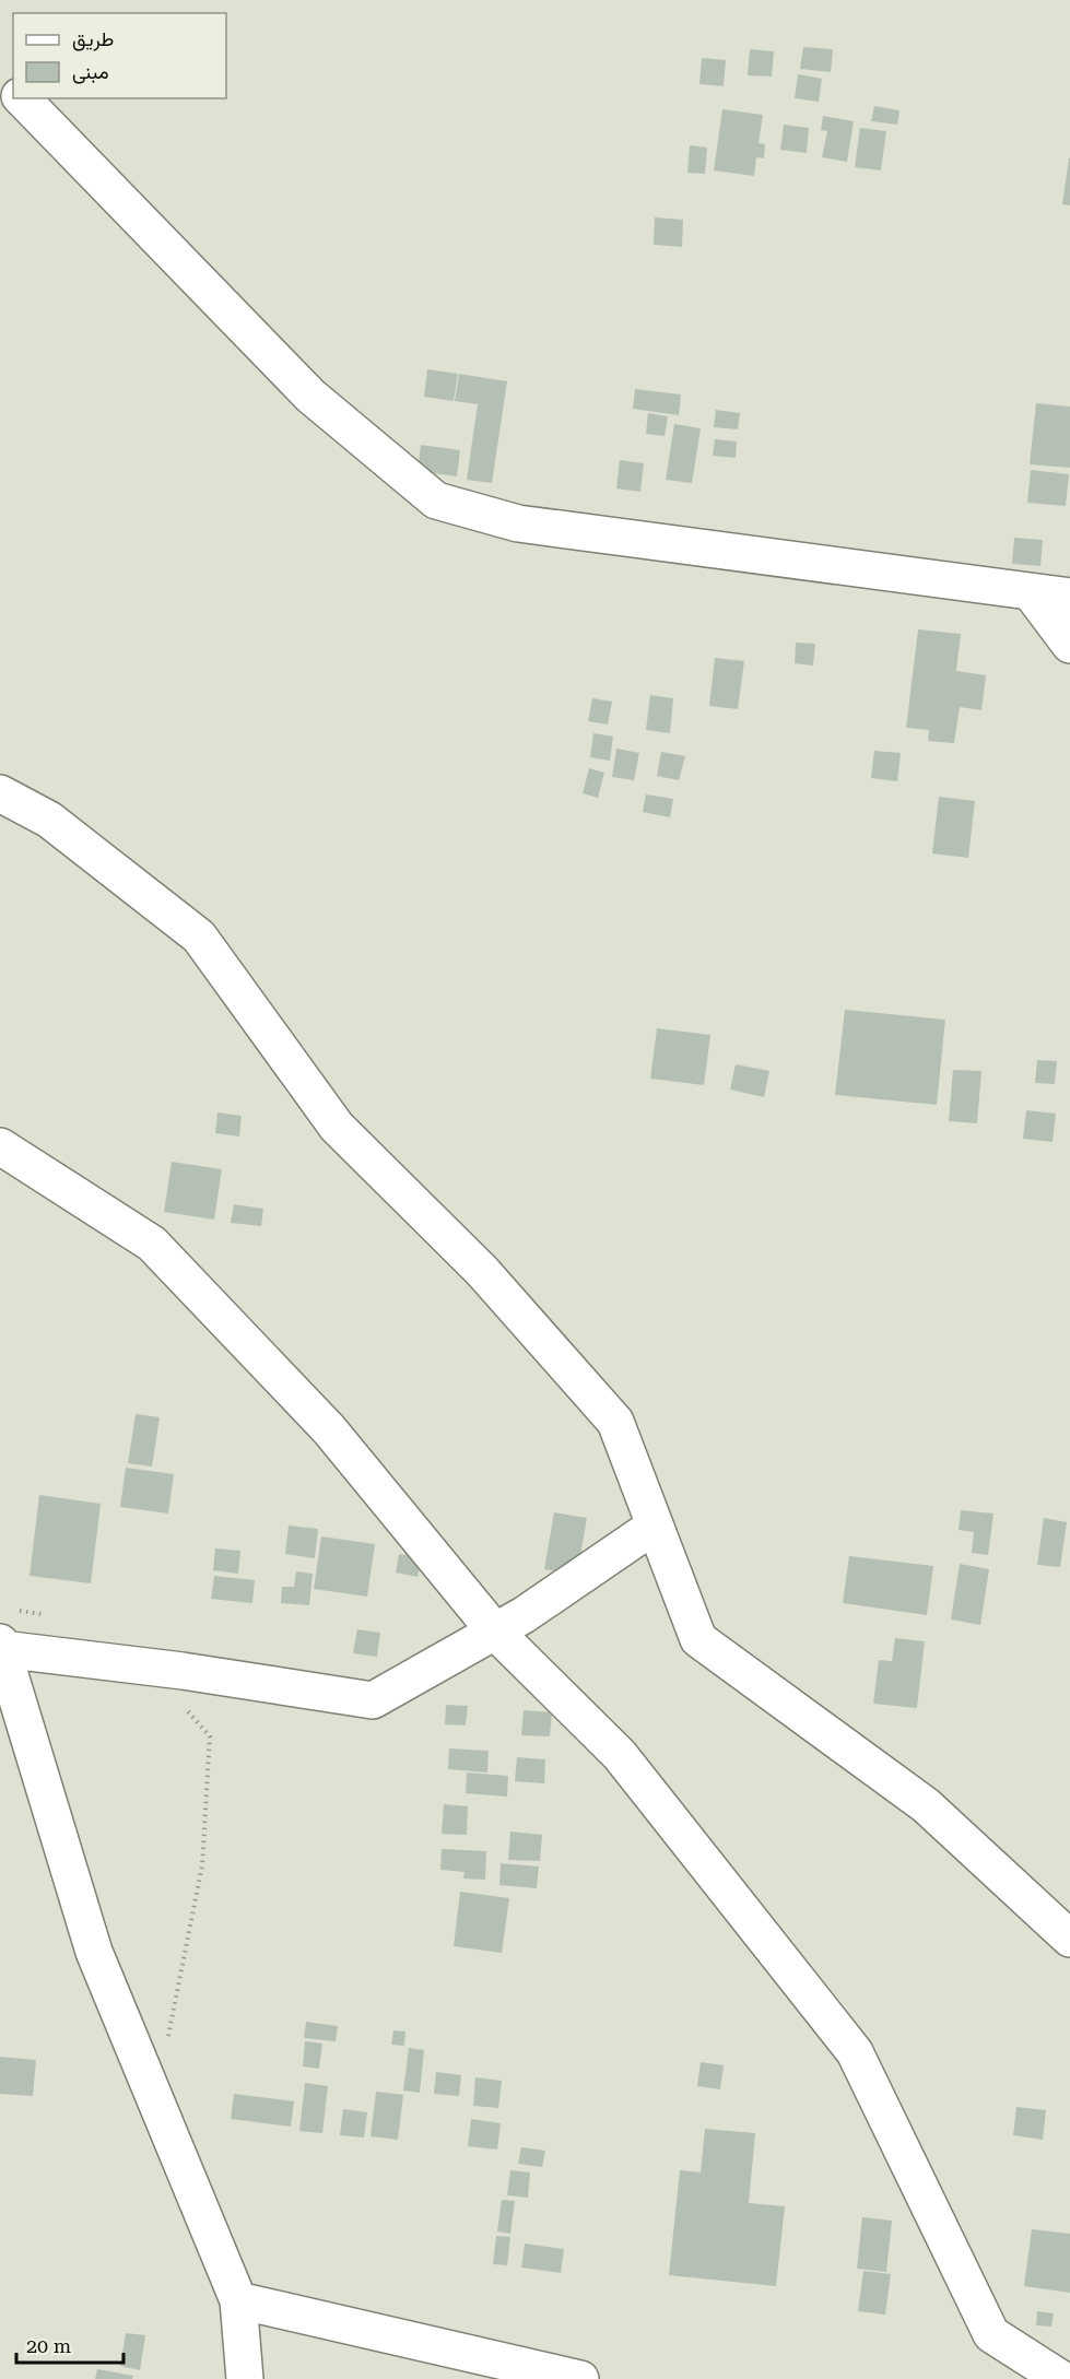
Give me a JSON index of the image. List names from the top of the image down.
{
  "legend": ["طريق", "مبنى"],
  "scale_bar": "20 m"
}
